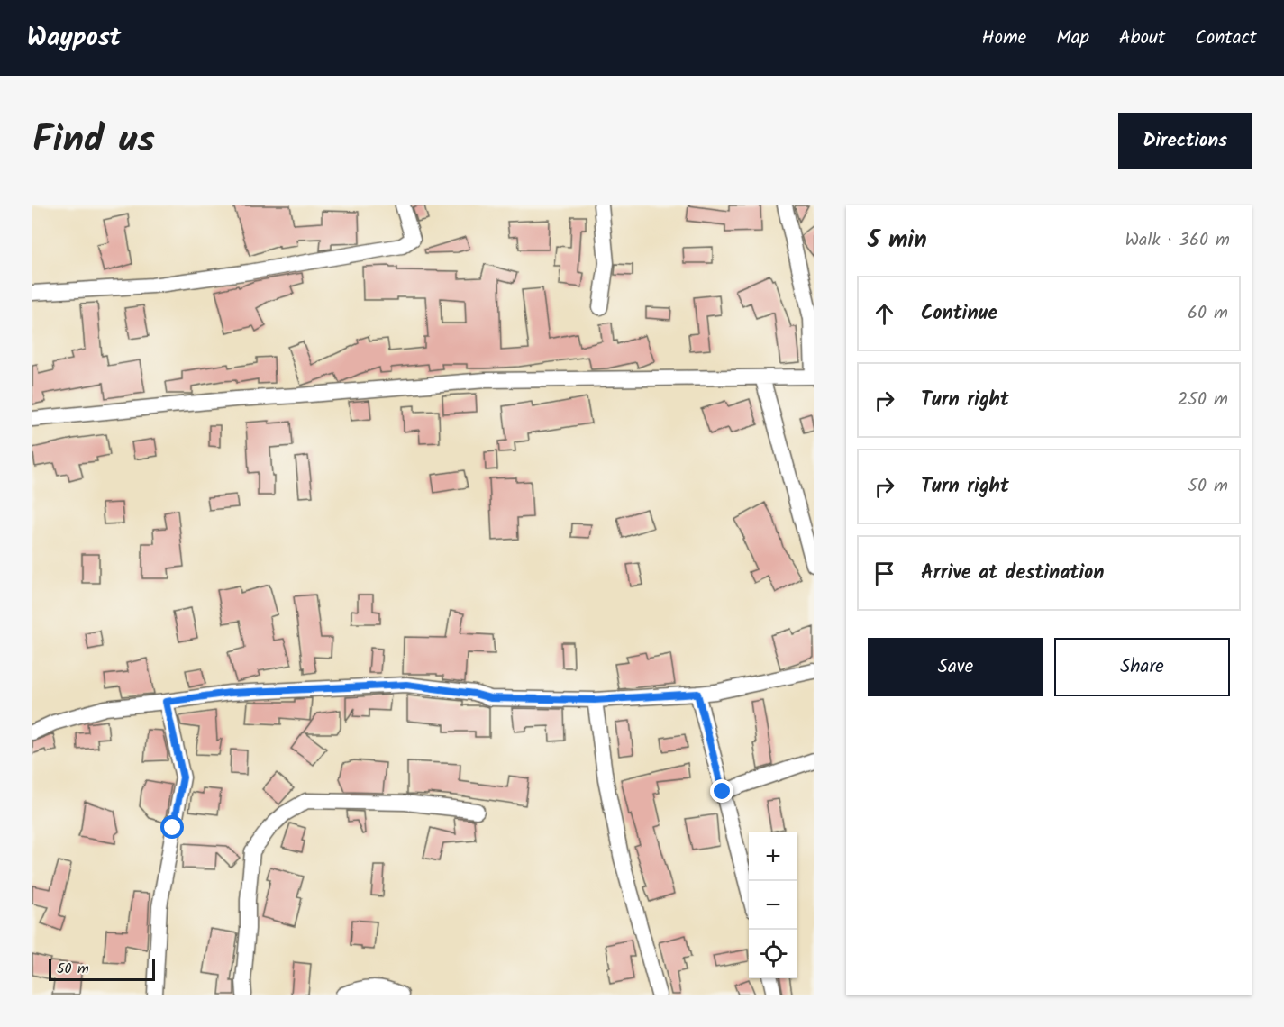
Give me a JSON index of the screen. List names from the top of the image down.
{
  "scale_bar": "50 m",
  "page": {
    "header": "Waypost",
    "nav": [
      "Home",
      "Map",
      "About",
      "Contact"
    ],
    "title": "Find us",
    "buttons": [
      "Directions",
      ["Save", "Share"]
    ],
    "heading": ["5 min", "Walk · 360 m"],
    "list": [
      ["Continue", "60 m"],
      ["Turn right", "250 m"],
      ["Turn right", "50 m"],
      "Arrive at destination"
    ],
    "map_buttons": ["+", "−"],
    "scale": "50 m"
  }
}
